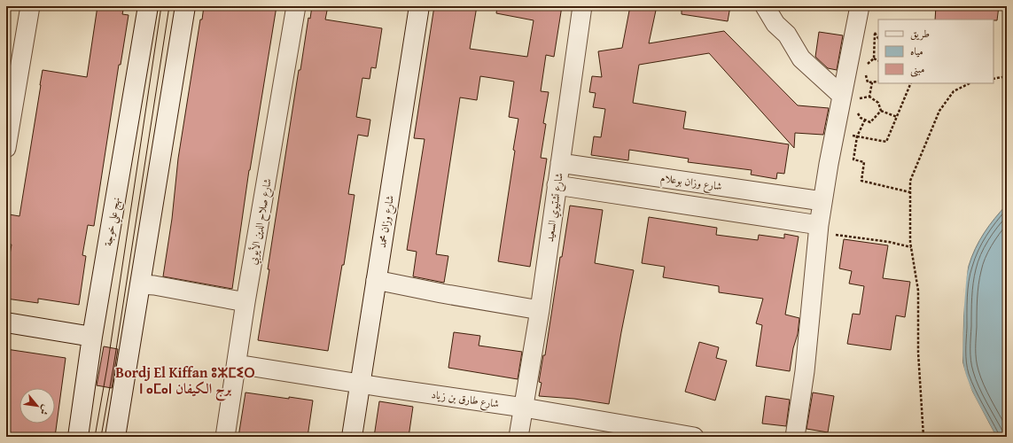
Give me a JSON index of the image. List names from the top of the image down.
{
  "streets": {
    "main road": ["نهج علي خوجة", "شارع وزان محمد"],
    "street": [
      "شارع وزان بوعلام",
      "شارع تشتيوي السعيد",
      "شارع صلاح الدين الأيوبي",
      "شارع طارق بن زياد"
    ]
  },
  "crossings": [
    ["شارع وزان بوعلام", "شارع تشتيوي السعيد"],
    ["شارع تشتيوي السعيد", "شارع طارق بن زياد"],
    ["شارع صلاح الدين الأيوبي", "شارع طارق بن زياد"],
    ["شارع وزان محمد", "شارع طارق بن زياد"]
  ],
  "districts": ["Bordj El Kiffan ⵓⵣⵎⵉⵔ ⵏ ⴰⵎⴰⵏ برج الكيفان"],
  "legend": ["طريق", "مياه", "مبنى"],
  "north": "bottom right"
}
